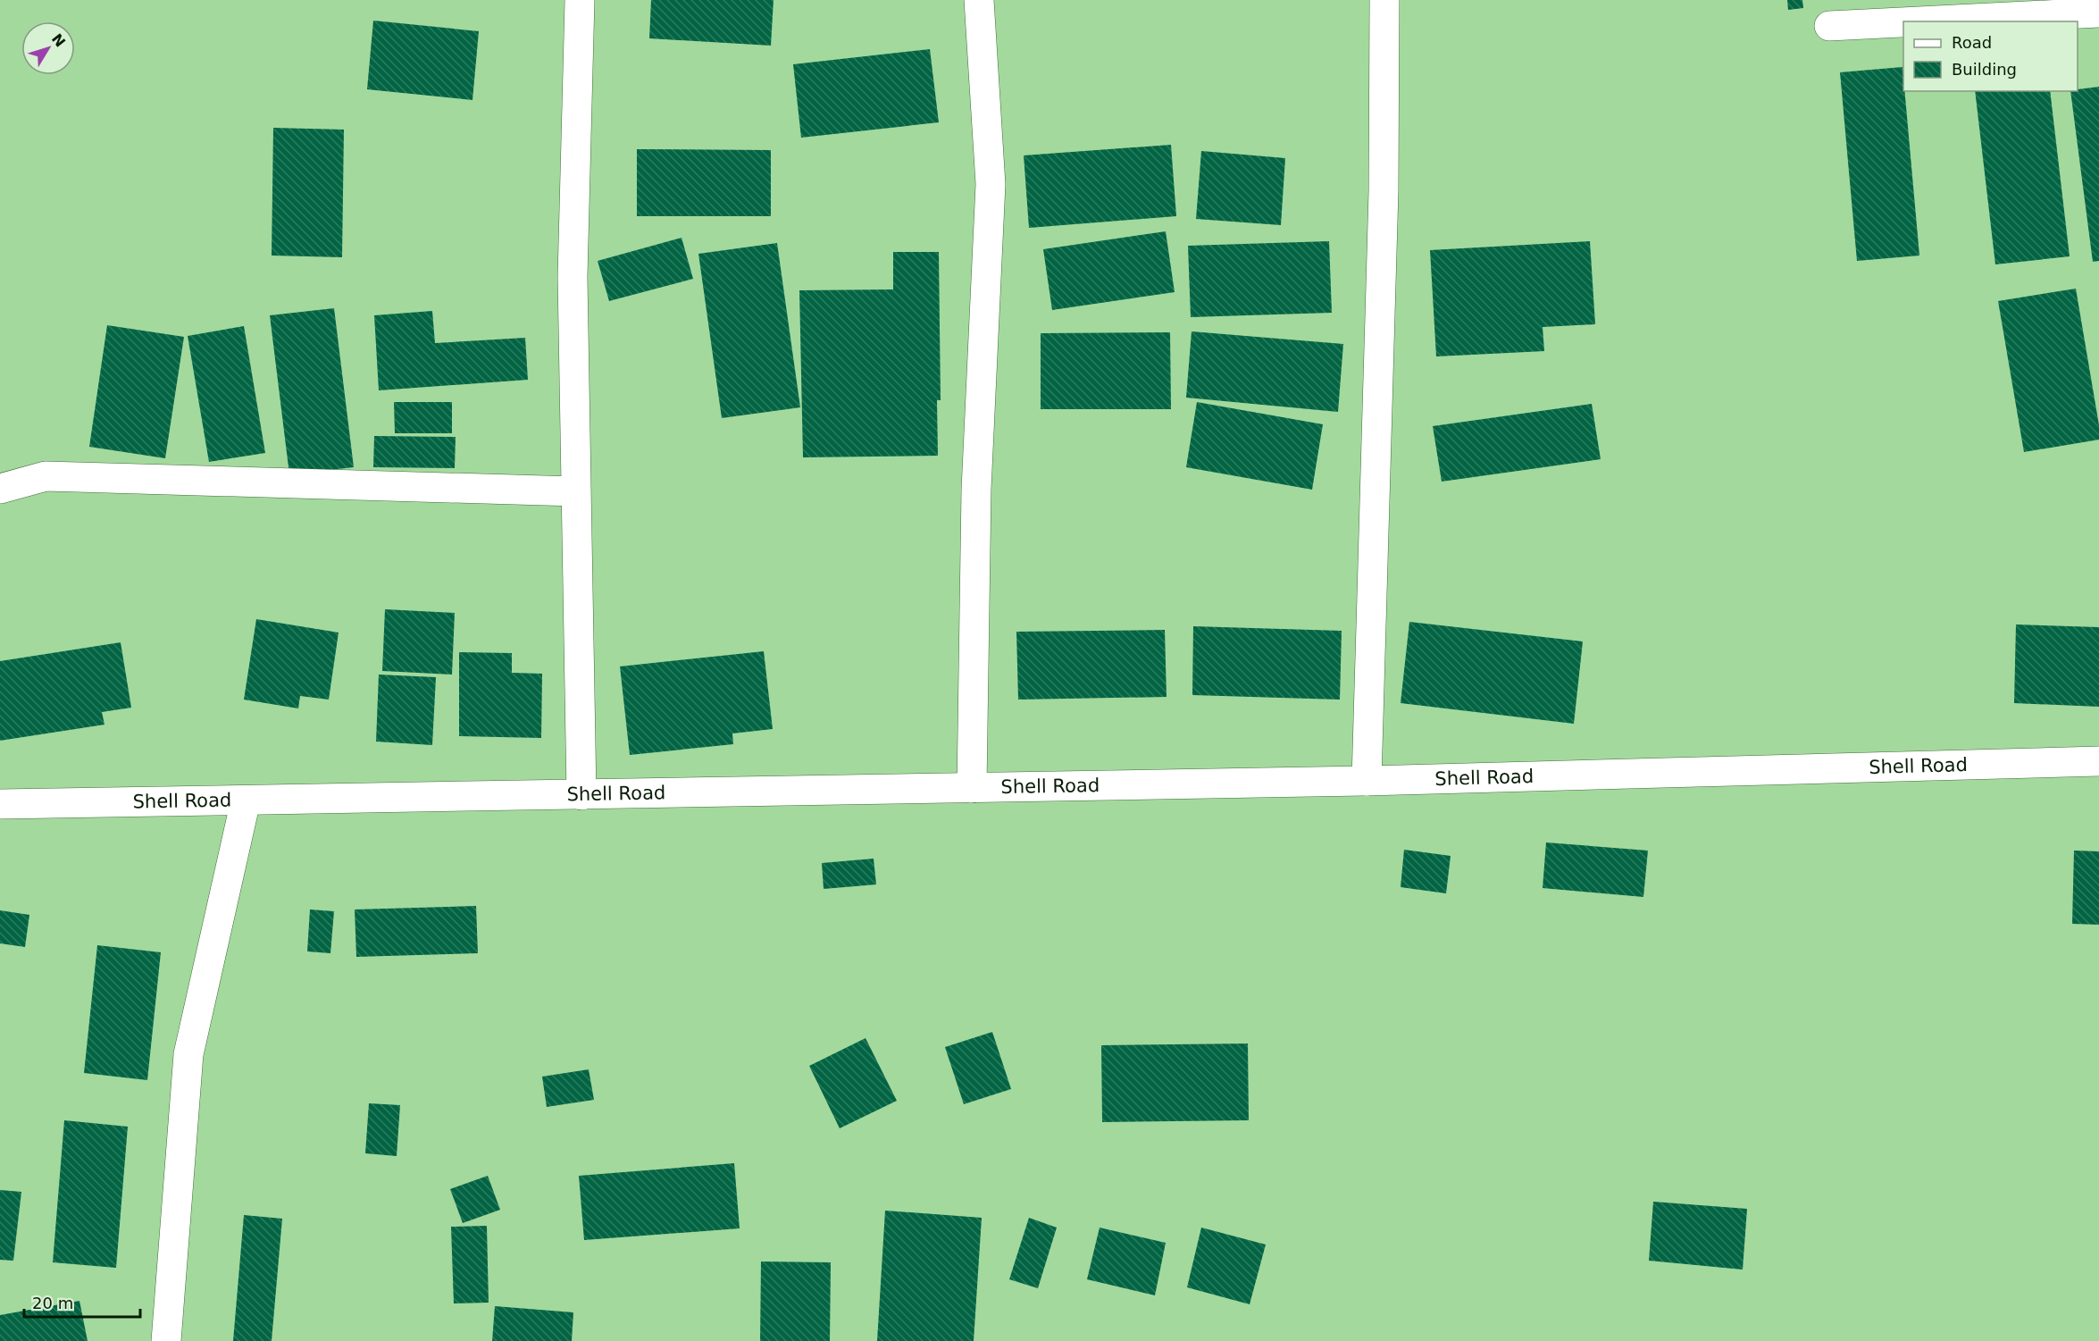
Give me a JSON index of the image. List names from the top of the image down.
{
  "streets": {
    "street": ["Shell Road"]
  },
  "legend": ["Road", "Building"],
  "scale_bar": "20 m",
  "north": "top right"
}
